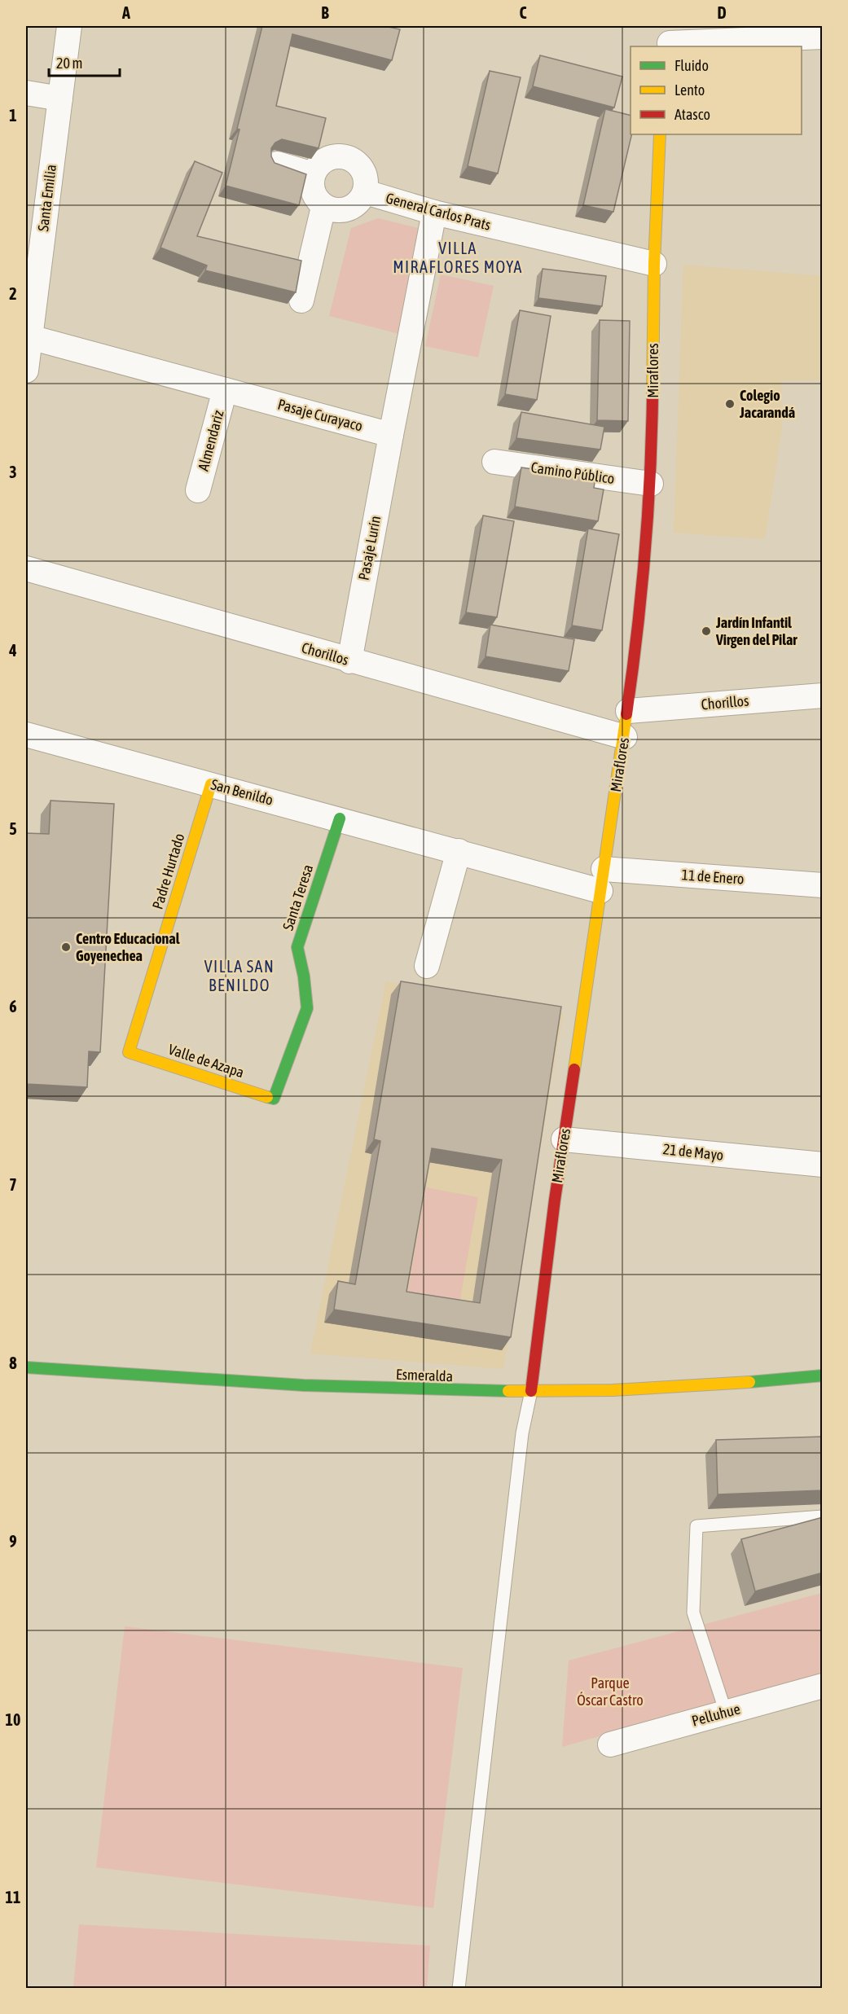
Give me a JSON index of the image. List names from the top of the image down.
{
  "streets": {
    "street": [
      "Santa Emilia",
      "General Carlos Prats",
      "Miraflores",
      "Pasaje Curayaco",
      "Almendariz",
      "Camino Público",
      "Pasaje Lurín",
      "Chorillos",
      "San Benildo",
      "Padre Hurtado",
      "11 de Enero",
      "Santa Teresa",
      "Valle de Azapa",
      "21 de Mayo",
      "Esmeralda",
      "Pelluhue"
    ]
  },
  "crossings": [
    ["Santa Emilia", "Pasaje Curayaco"],
    ["General Carlos Prats", "Miraflores"],
    ["Miraflores", "Camino Público"],
    ["Miraflores", "Chorillos"],
    ["Miraflores", "San Benildo"],
    ["Miraflores", "11 de Enero"],
    ["Miraflores", "21 de Mayo"],
    ["Miraflores", "Esmeralda"],
    ["Pasaje Curayaco", "Almendariz"],
    ["Pasaje Curayaco", "Pasaje Lurín"],
    ["Pasaje Lurín", "Chorillos"],
    ["San Benildo", "Padre Hurtado"],
    ["San Benildo", "11 de Enero"],
    ["San Benildo", "Santa Teresa"],
    ["Padre Hurtado", "Valle de Azapa"],
    ["Santa Teresa", "Valle de Azapa"]
  ],
  "districts": ["VILLA MIRAFLORES MOYA", "VILLA SAN BENILDO"],
  "parks": ["Parque Óscar Castro"],
  "places": ["Colegio Jacarandá", "Jardín Infantil Virgen del Pilar", "Centro Educacional Goyenechea"],
  "legend": ["Fluido", "Lento", "Atasco"],
  "scale_bar": "20 m",
  "grid": {
    "columns": [
      "A",
      "B",
      "C",
      "D"
    ],
    "rows": [
      "1",
      "2",
      "3",
      "4",
      "5",
      "6",
      "7",
      "8",
      "9",
      "10",
      "11"
    ]
  }
}
